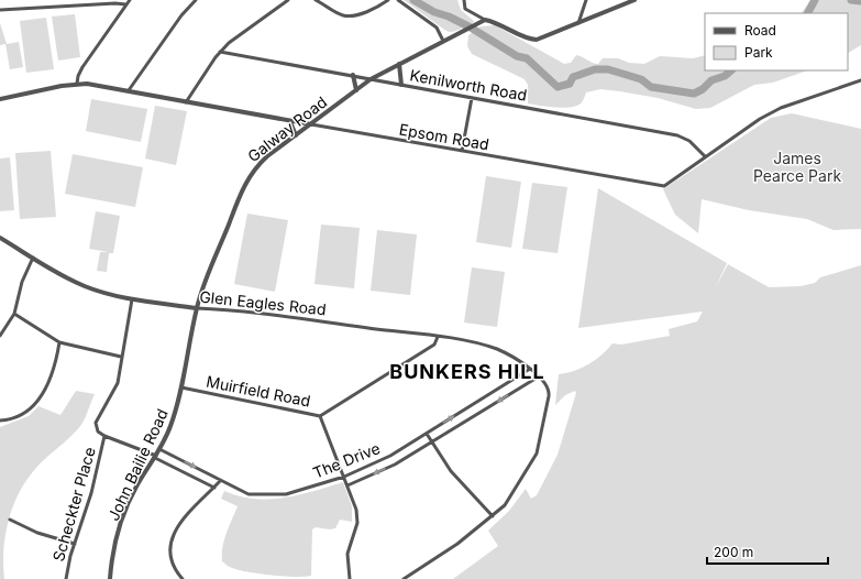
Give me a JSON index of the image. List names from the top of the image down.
{
  "streets": {
    "street": [
      "Kenilworth Road",
      "Galway Road",
      "Epsom Road",
      "Glen Eagles Road",
      "Muirfield Road",
      "The Drive",
      "John Bailie Road",
      "Scheckter Place"
    ]
  },
  "crossings": [
    ["Kenilworth Road", "Galway Road"],
    ["Kenilworth Road", "Epsom Road"],
    ["Galway Road", "Epsom Road"],
    ["Galway Road", "Glen Eagles Road"],
    ["Galway Road", "John Bailie Road"],
    ["Glen Eagles Road", "Muirfield Road"],
    ["Glen Eagles Road", "The Drive"],
    ["Glen Eagles Road", "John Bailie Road"],
    ["Muirfield Road", "John Bailie Road"],
    ["The Drive", "John Bailie Road"]
  ],
  "districts": ["BUNKERS HILL"],
  "parks": ["James Pearce Park"],
  "legend": ["Road", "Park"],
  "scale_bar": "200 m"
}
